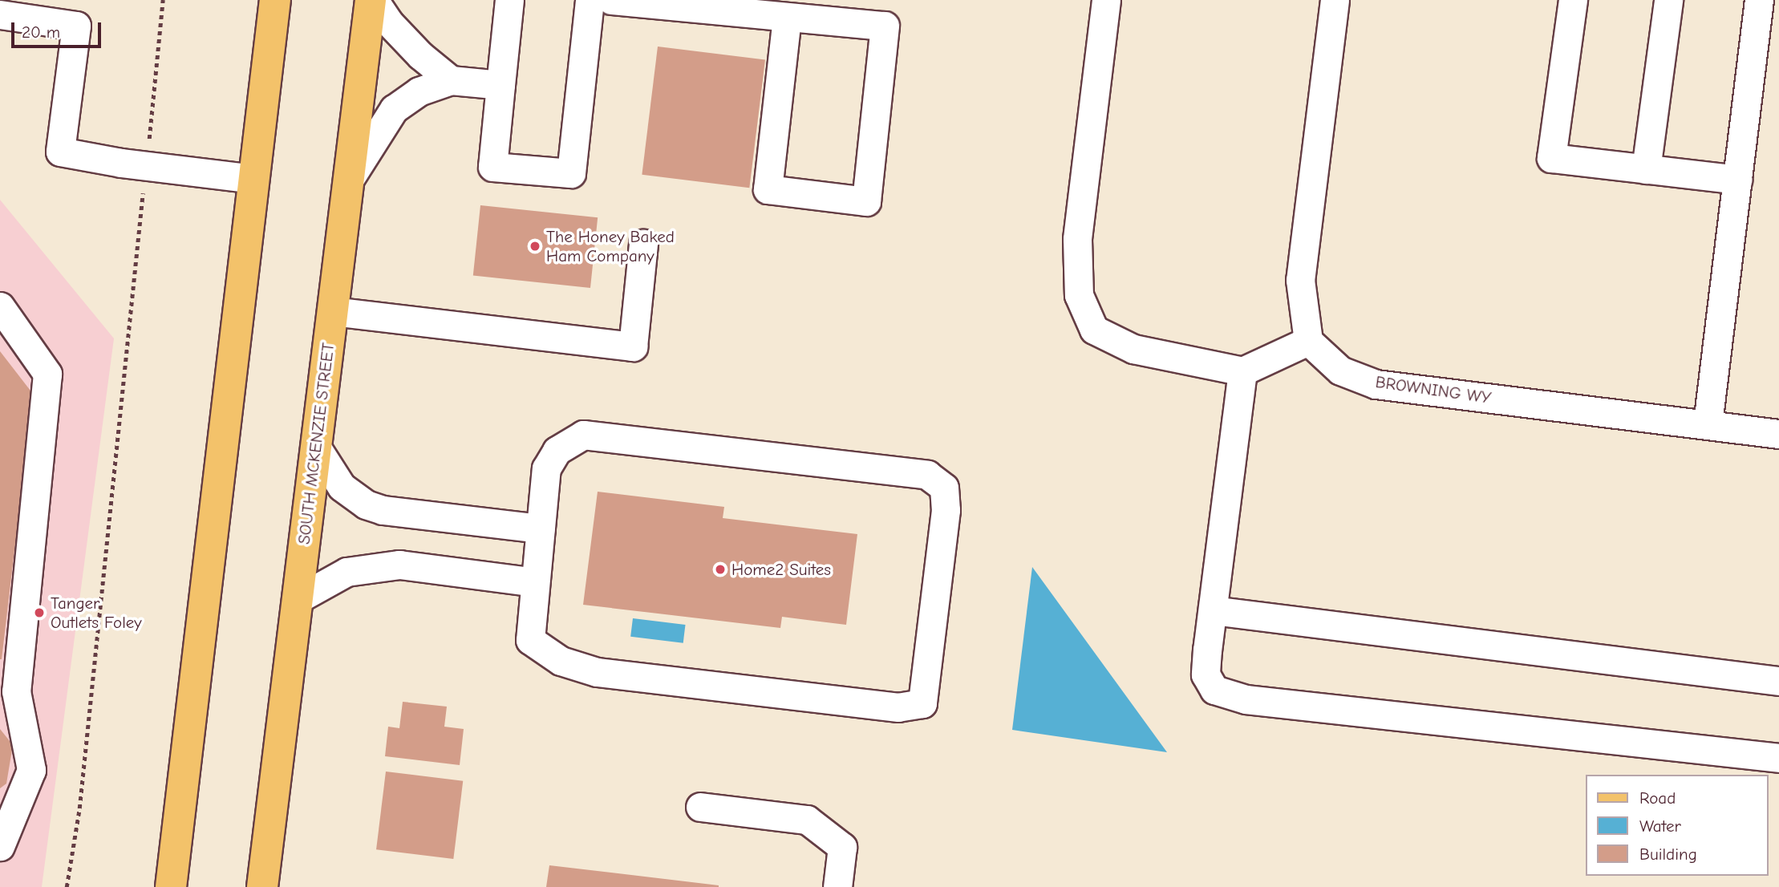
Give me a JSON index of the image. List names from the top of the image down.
{
  "streets": {
    "main road": ["SOUTH MCKENZIE STREET"],
    "street": ["BROWNING WY"]
  },
  "places": ["The Honey Baked Ham Company", "Home2 Suites", "Tanger Outlets Foley"],
  "legend": ["Road", "Water", "Building"],
  "scale_bar": "20 m"
}
